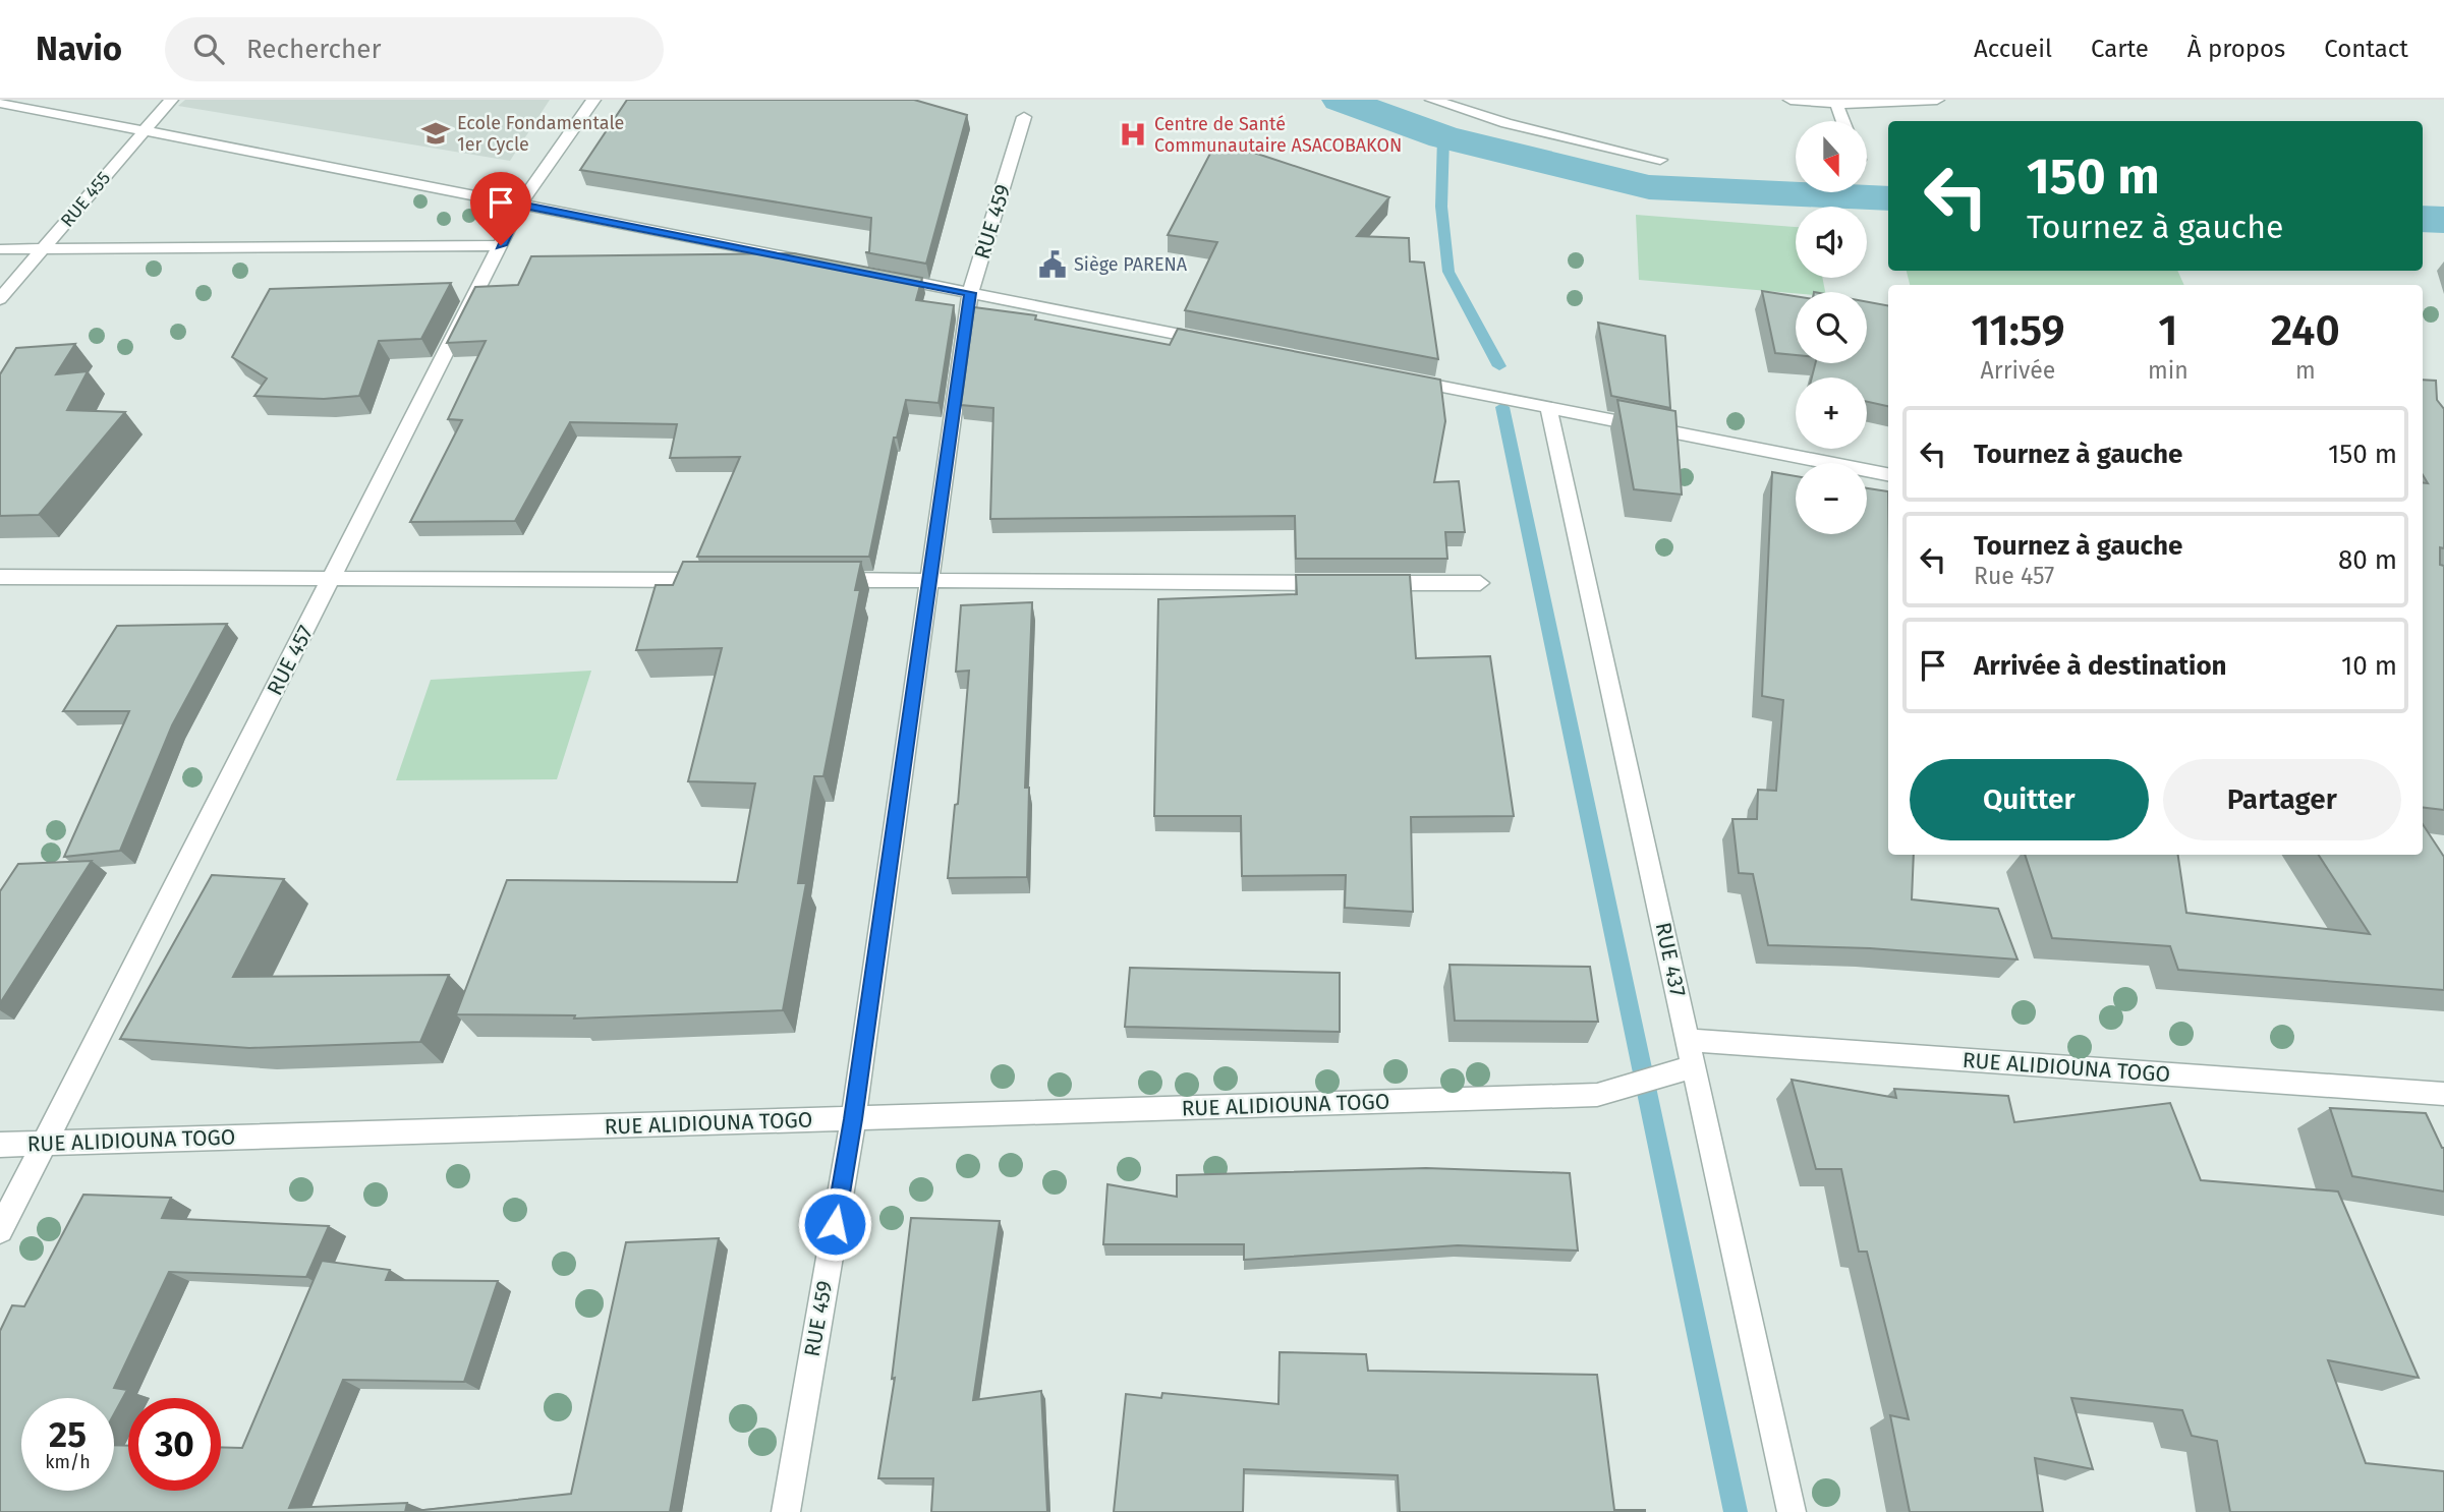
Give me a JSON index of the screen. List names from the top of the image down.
{
  "streets": {
    "street": [
      "RUE 455",
      "RUE 459",
      "RUE 457",
      "RUE 437",
      "RUE ALIDIOUNA TOGO"
    ]
  },
  "crossings": [
    ["RUE 459", "RUE ALIDIOUNA TOGO"],
    ["RUE 457", "RUE ALIDIOUNA TOGO"],
    ["RUE 437", "RUE ALIDIOUNA TOGO"]
  ],
  "places": {
    "school or university": ["Ecole Fondamentale 1er Cycle"],
    "hospital": ["Centre de Santé Communautaire ASACOBAKON"],
    "public building": ["Siège PARENA"]
  },
  "north": "bottom",
  "page": {
    "header": "Navio",
    "search": "Rechercher",
    "nav": [
      "Accueil",
      "Carte",
      "À propos",
      "Contact"
    ],
    "map_buttons": ["+", "−"],
    "turn": ["150 m", "Tournez à gauche"],
    "eta": [
      "11:59",
      "Arrivée",
      "1",
      "min",
      "240",
      "m"
    ],
    "list": [
      {
        "name": "Tournez à gauche",
        "value": "150 m"
      },
      {
        "name": "Tournez à gauche",
        "note": "Rue 457",
        "value": "80 m"
      },
      {
        "name": "Arrivée à destination",
        "value": "10 m"
      }
    ],
    "buttons": ["Quitter", "Partager"],
    "speed": "25 km/h",
    "limit": "30"
  }
}
